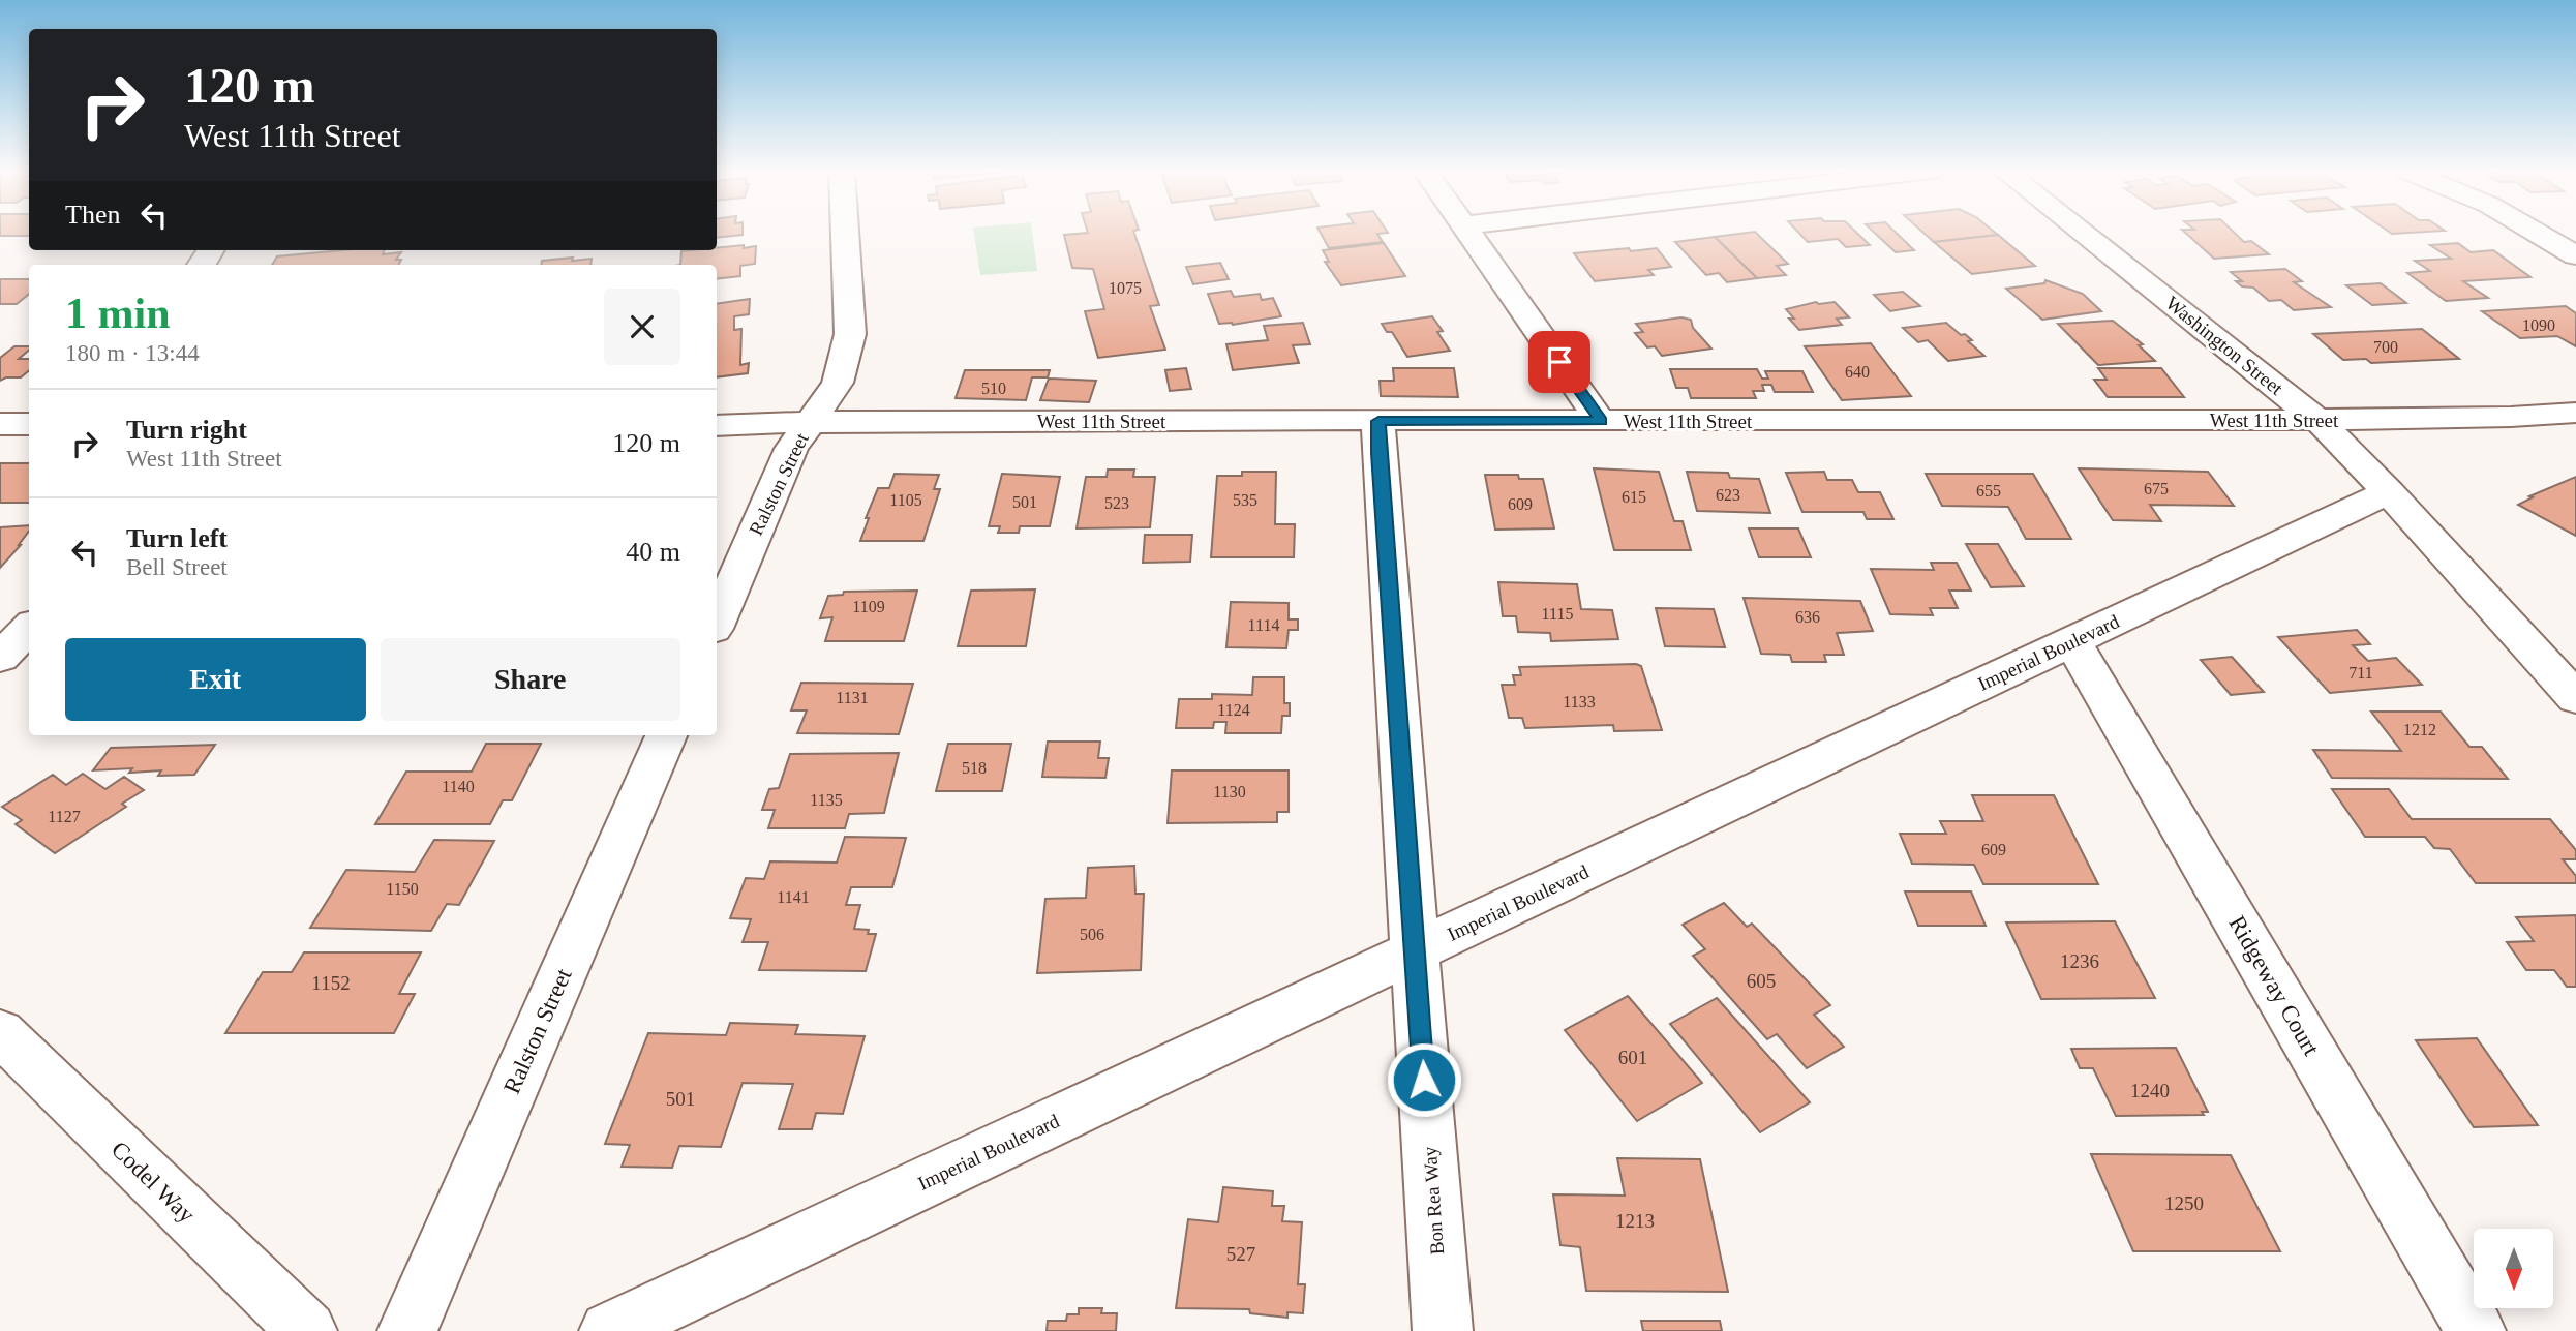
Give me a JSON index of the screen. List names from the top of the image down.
{
  "streets": {
    "street": [
      "Washington Street",
      "West 11th Street",
      "Ralston Street",
      "Imperial Boulevard",
      "Ridgeway Court",
      "Codel Way",
      "Bon Rea Way"
    ]
  },
  "crossings": [
    ["Washington Street", "West 11th Street"],
    ["Washington Street", "Imperial Boulevard"],
    ["West 11th Street", "Ralston Street"],
    ["West 11th Street", "Bon Rea Way"],
    ["Imperial Boulevard", "Ridgeway Court"],
    ["Imperial Boulevard", "Bon Rea Way"]
  ],
  "house_numbers": [
    "1075",
    "1090",
    "700",
    "640",
    "510",
    "675",
    "655",
    "623",
    "615",
    "1105",
    "535",
    "501",
    "523",
    "609",
    "1109",
    "1115",
    "636",
    "1114",
    "711",
    "1131",
    "1133",
    "1124",
    "1212",
    "518",
    "1140",
    "1130",
    "1135",
    "1127",
    "609",
    "1150",
    "1141",
    "506",
    "1236",
    "605",
    "1152",
    "601",
    "1240",
    "501",
    "1250",
    "1213",
    "527"
  ],
  "north": "bottom",
  "page": {
    "turn": ["120 m", "West 11th Street"],
    "then": "Then",
    "heading": ["1 min", "180 m · 13:44"],
    "list": [
      {
        "name": "Turn right",
        "note": "West 11th Street",
        "value": "120 m"
      },
      {
        "name": "Turn left",
        "note": "Bell Street",
        "value": "40 m"
      }
    ],
    "buttons": ["Exit", "Share"]
  }
}
